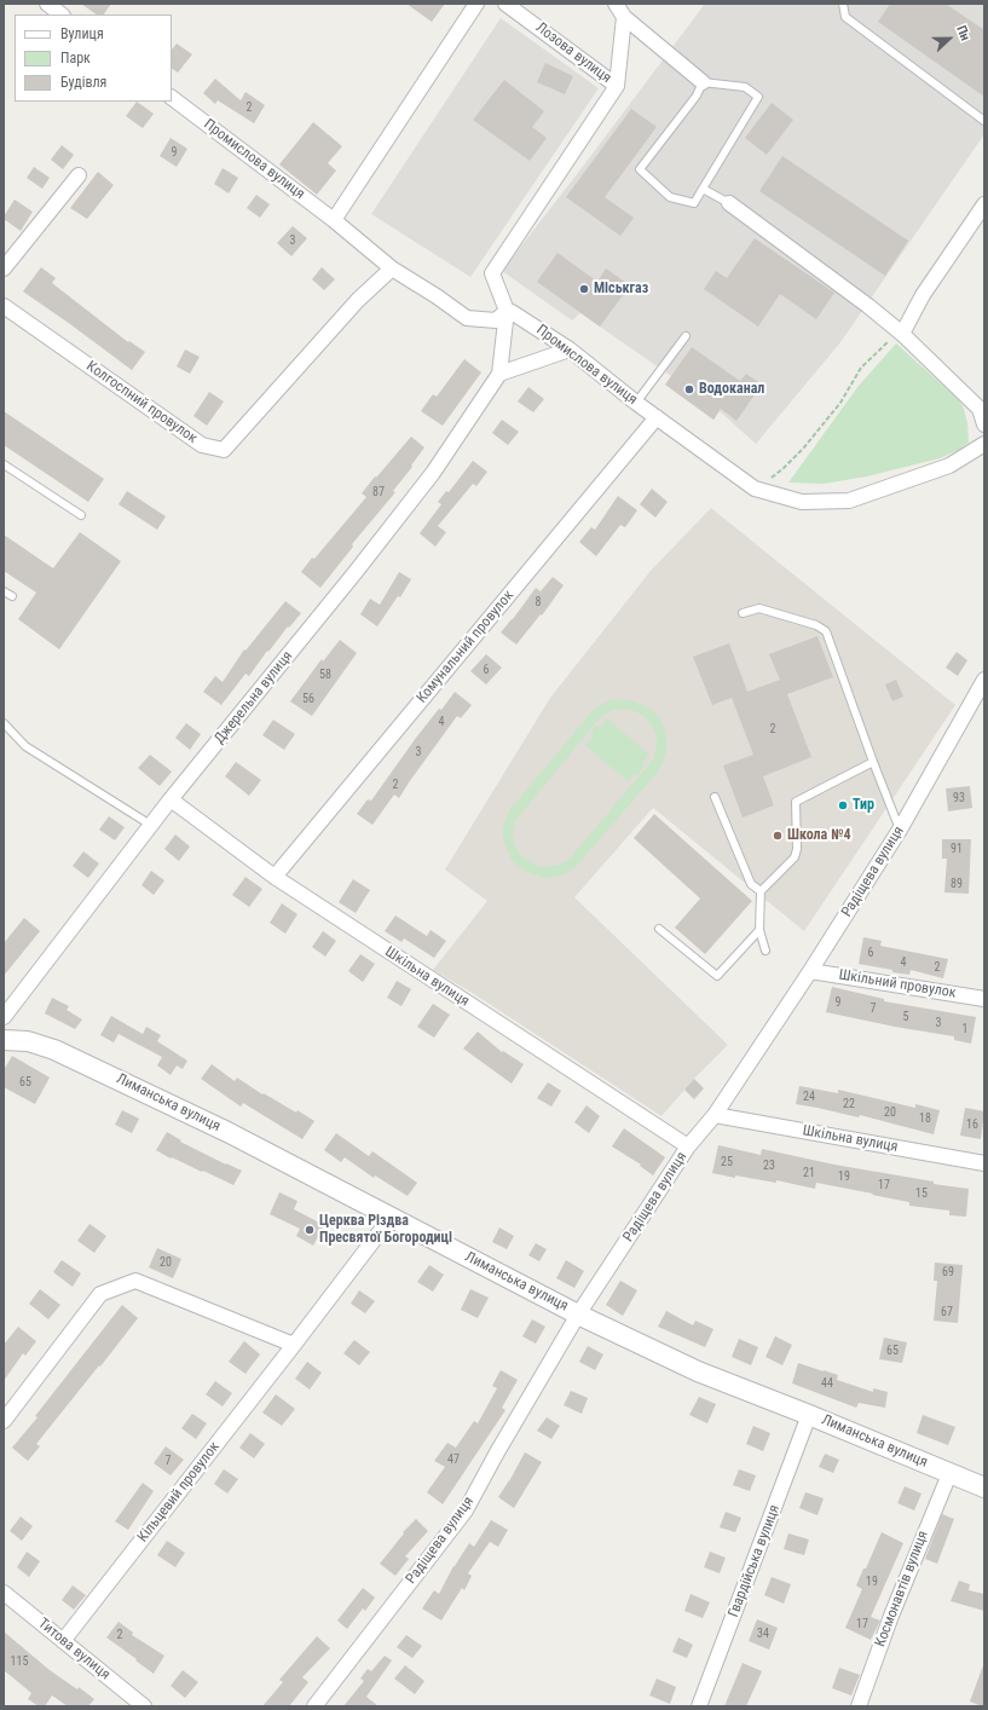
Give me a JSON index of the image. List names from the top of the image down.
{
  "streets": {
    "street": [
      "Лозова вулиця",
      "Промислова вулиця",
      "Колгоспний провулок",
      "Комунальний провулок",
      "Джерельна вулиця",
      "Радіщева вулиця",
      "Шкільна вулиця",
      "Шкільний провулок",
      "Лиманська вулиця",
      "Кільцевий провулок",
      "Гвардійська вулиця",
      "Космонавтів вулиця",
      "Титова вулиця"
    ]
  },
  "crossings": [
    ["Промислова вулиця", "Колгоспний провулок"],
    ["Промислова вулиця", "Комунальний провулок"],
    ["Комунальний провулок", "Шкільна вулиця"],
    ["Джерельна вулиця", "Шкільна вулиця"],
    ["Радіщева вулиця", "Шкільна вулиця"],
    ["Радіщева вулиця", "Шкільний провулок"],
    ["Радіщева вулиця", "Лиманська вулиця"],
    ["Лиманська вулиця", "Кільцевий провулок"],
    ["Лиманська вулиця", "Гвардійська вулиця"],
    ["Лиманська вулиця", "Космонавтів вулиця"],
    ["Кільцевий провулок", "Титова вулиця"]
  ],
  "places": [
    "Міськгаз",
    "Водоканал",
    "Тир",
    "Школа №4",
    "Церква Різдва Пресвятої Богородиці"
  ],
  "house_numbers": [
    "2",
    "9",
    "3",
    "87",
    "8",
    "6",
    "58",
    "56",
    "4",
    "2",
    "3",
    "2",
    "93",
    "91",
    "89",
    "6",
    "4",
    "2",
    "9",
    "7",
    "5",
    "3",
    "1",
    "65",
    "24",
    "22",
    "20",
    "18",
    "16",
    "25",
    "23",
    "21",
    "19",
    "17",
    "15",
    "20",
    "69",
    "67",
    "65",
    "44",
    "47",
    "7",
    "19",
    "17",
    "34",
    "2",
    "115"
  ],
  "legend": ["Вулиця", "Парк", "Будівля"],
  "north": "right"
}
